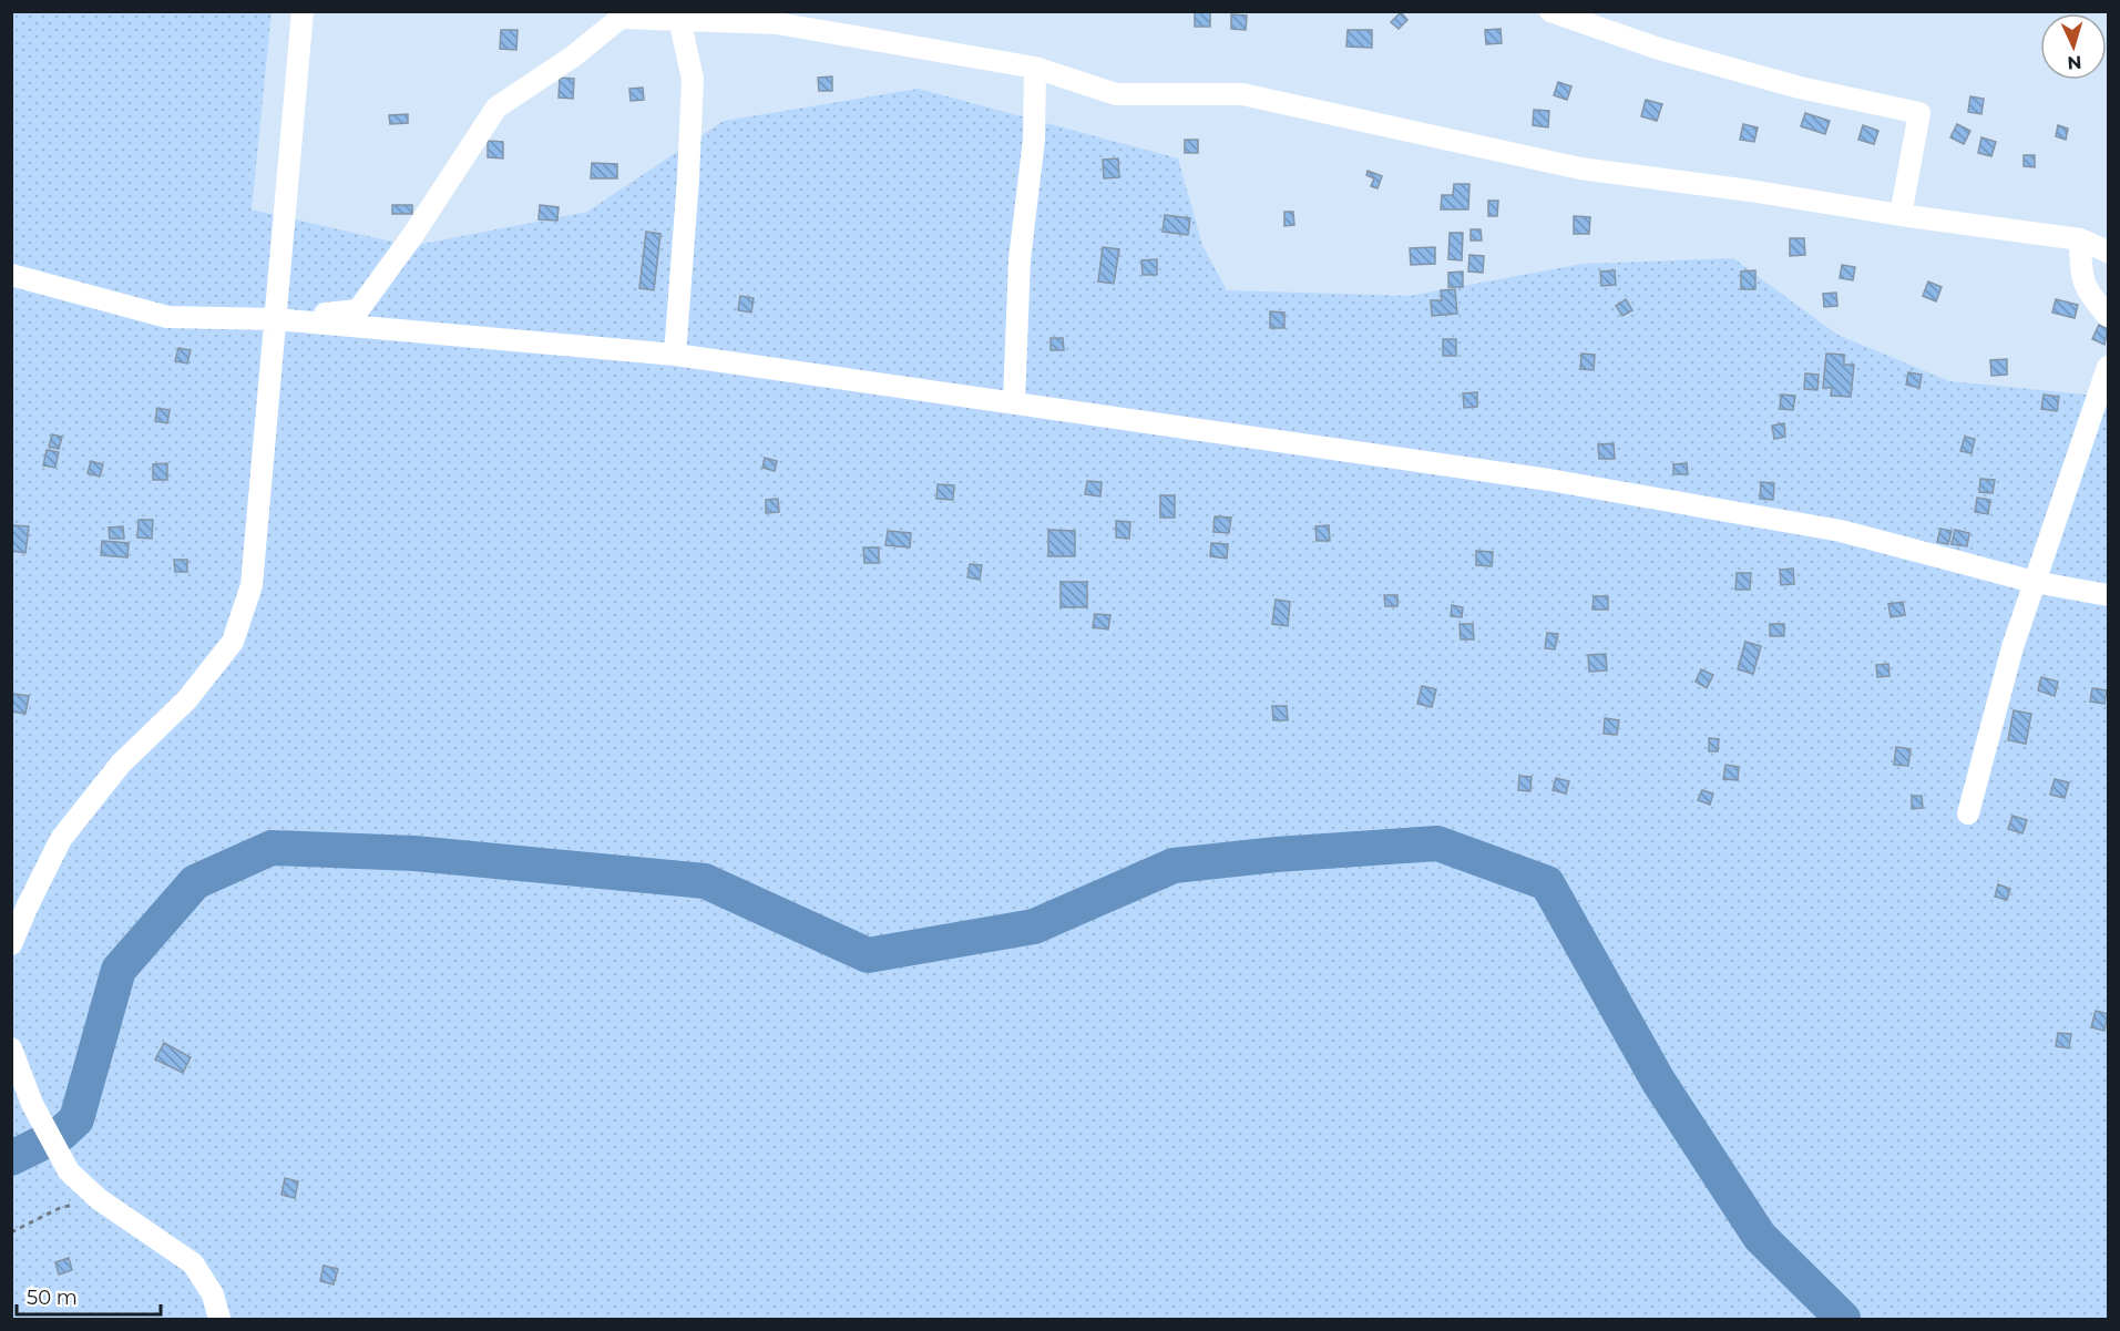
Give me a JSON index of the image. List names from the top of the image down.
{
  "scale_bar": "50 m",
  "north": "bottom"
}
